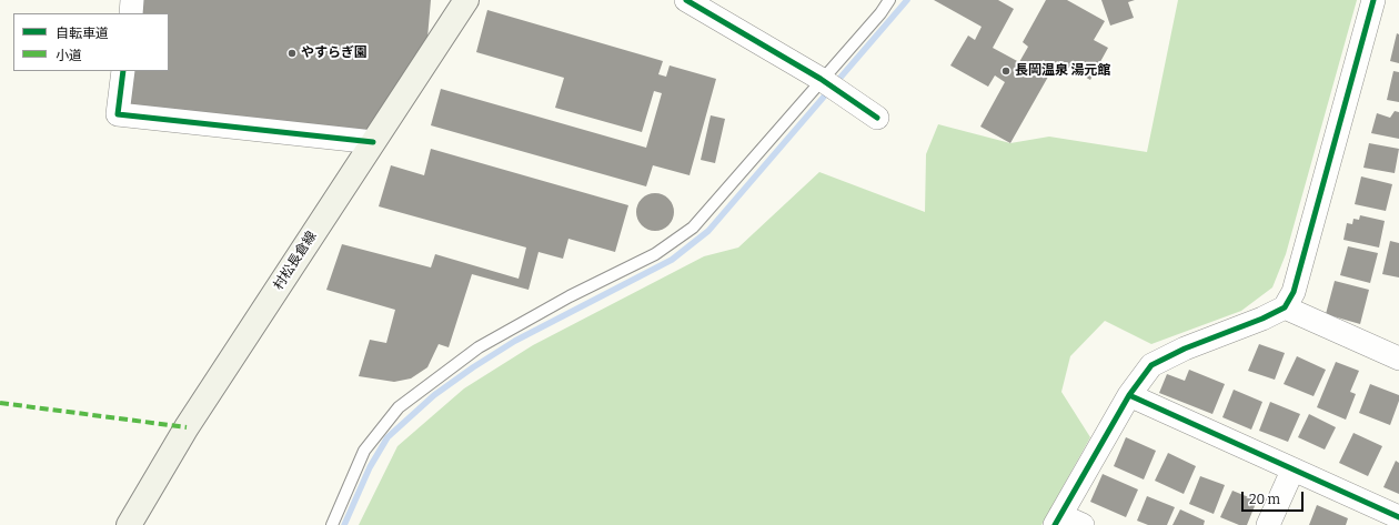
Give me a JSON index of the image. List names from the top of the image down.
{
  "streets": {
    "main road": ["村松長倉線"]
  },
  "places": ["やすらぎ園", "長岡温泉 湯元館"],
  "legend": ["自転車道", "小道"],
  "scale_bar": "20 m"
}
